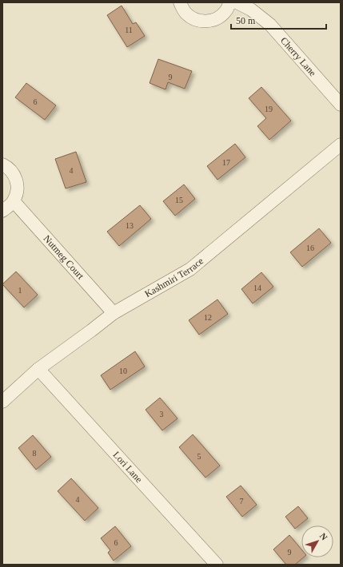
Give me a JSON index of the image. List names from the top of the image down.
{
  "streets": {
    "street": [
      "Cherry Lane",
      "Nutmeg Court",
      "Kashmiri Terrace",
      "Lori Lane"
    ]
  },
  "crossings": [
    ["Nutmeg Court", "Kashmiri Terrace"],
    ["Kashmiri Terrace", "Lori Lane"]
  ],
  "house_numbers": [
    "11",
    "9",
    "6",
    "19",
    "17",
    "4",
    "15",
    "13",
    "16",
    "14",
    "1",
    "12",
    "10",
    "3",
    "8",
    "5",
    "4",
    "7",
    "6",
    "9"
  ],
  "scale_bar": "50 m",
  "north": "top right"
}
